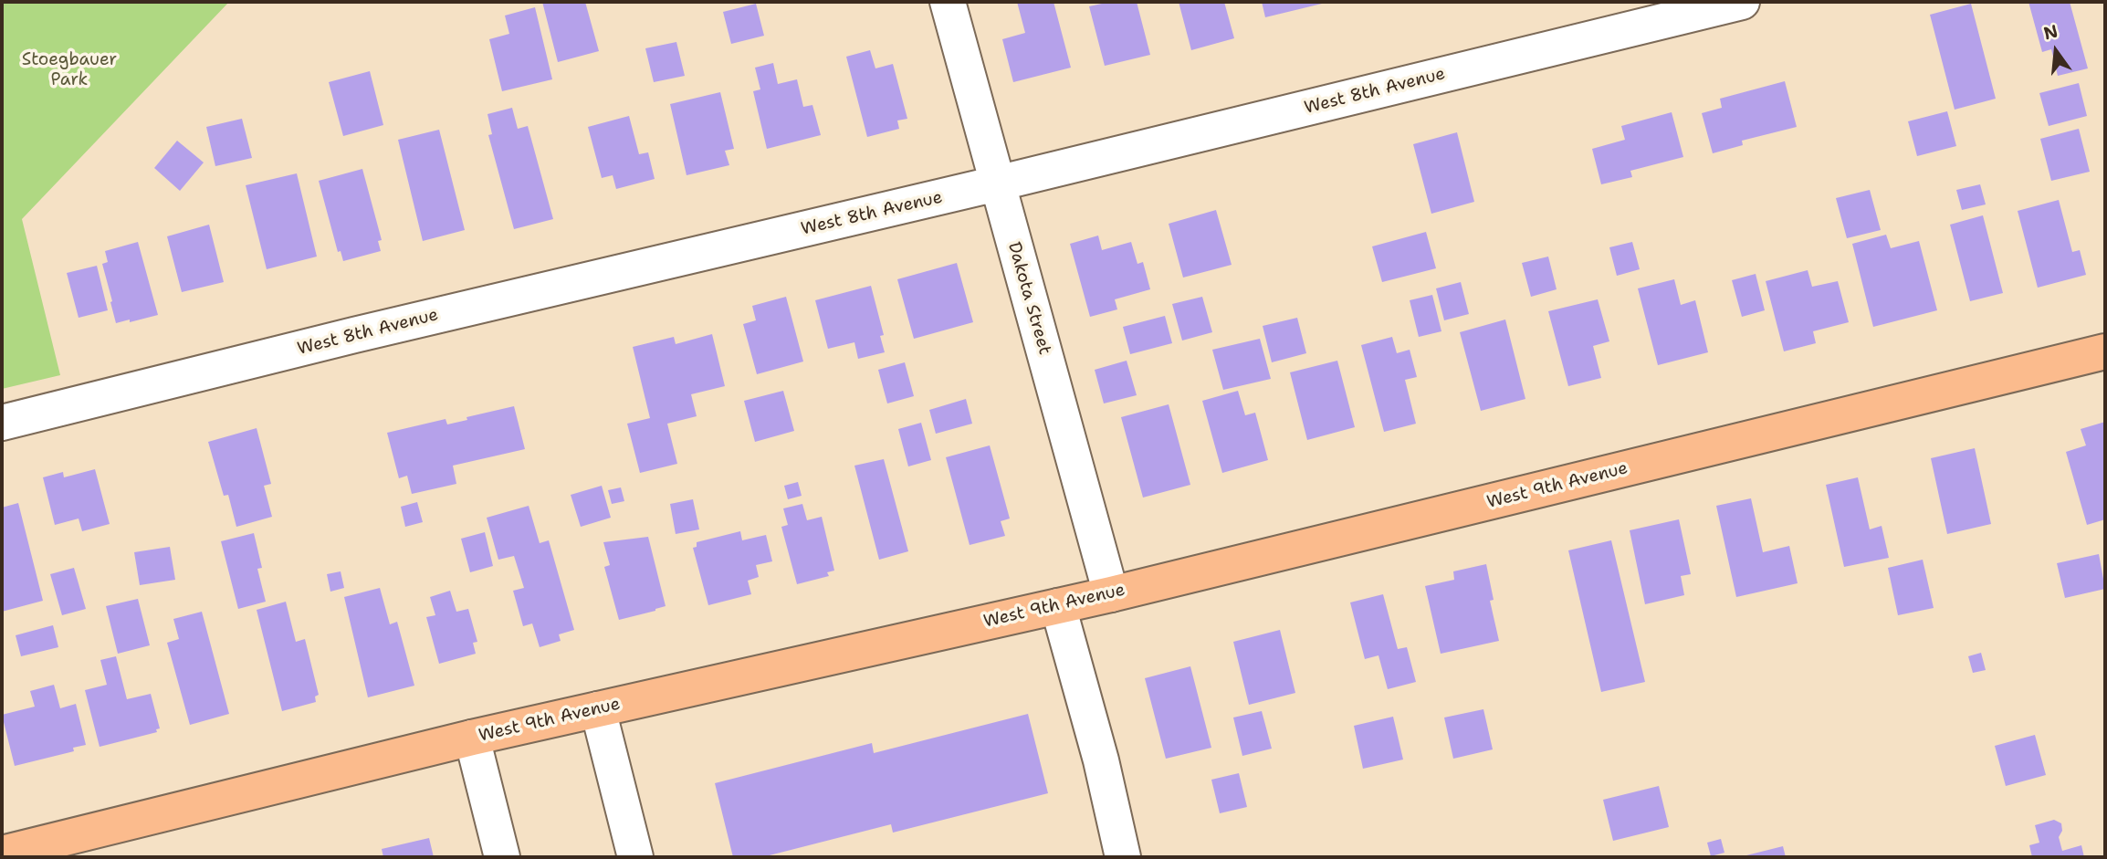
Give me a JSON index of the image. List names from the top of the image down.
{
  "streets": {
    "main road": ["West 9th Avenue"],
    "street": ["West 8th Avenue", "Dakota Street"]
  },
  "crossings": [
    ["West 8th Avenue", "Dakota Street"],
    ["Dakota Street", "West 9th Avenue"]
  ],
  "parks": ["Stoegbauer Park"],
  "north": "top"
}
